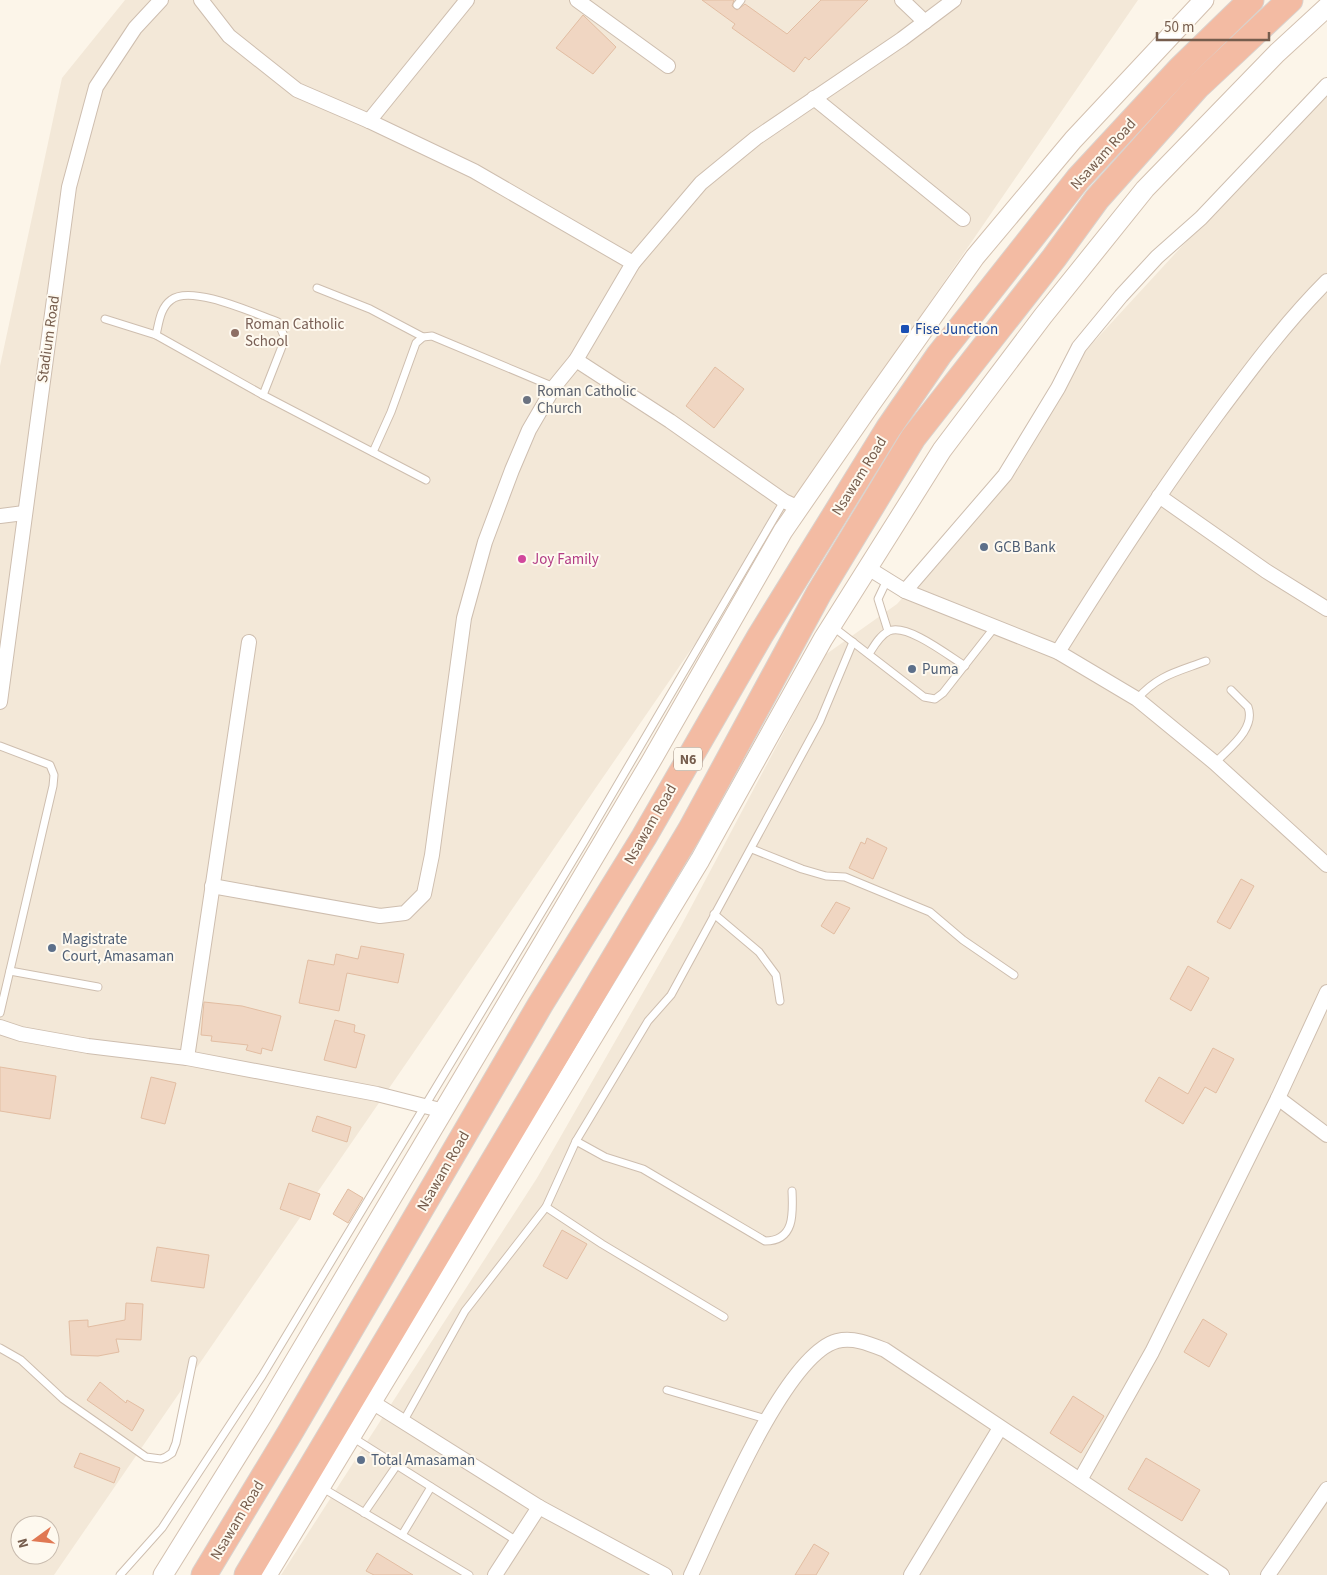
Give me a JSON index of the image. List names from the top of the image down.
{
  "streets": {
    "highway": ["Nsawam Road", "N6"],
    "street": ["Stadium Road"]
  },
  "places": {
    "transit": ["Fise Junction"],
    "other": [
      "Roman Catholic School",
      "Roman Catholic Church",
      "GCB Bank",
      "Joy Family",
      "Puma",
      "Magistrate Court, Amasaman",
      "Total Amasaman"
    ]
  },
  "scale_bar": "50 m",
  "north": "left"
}
